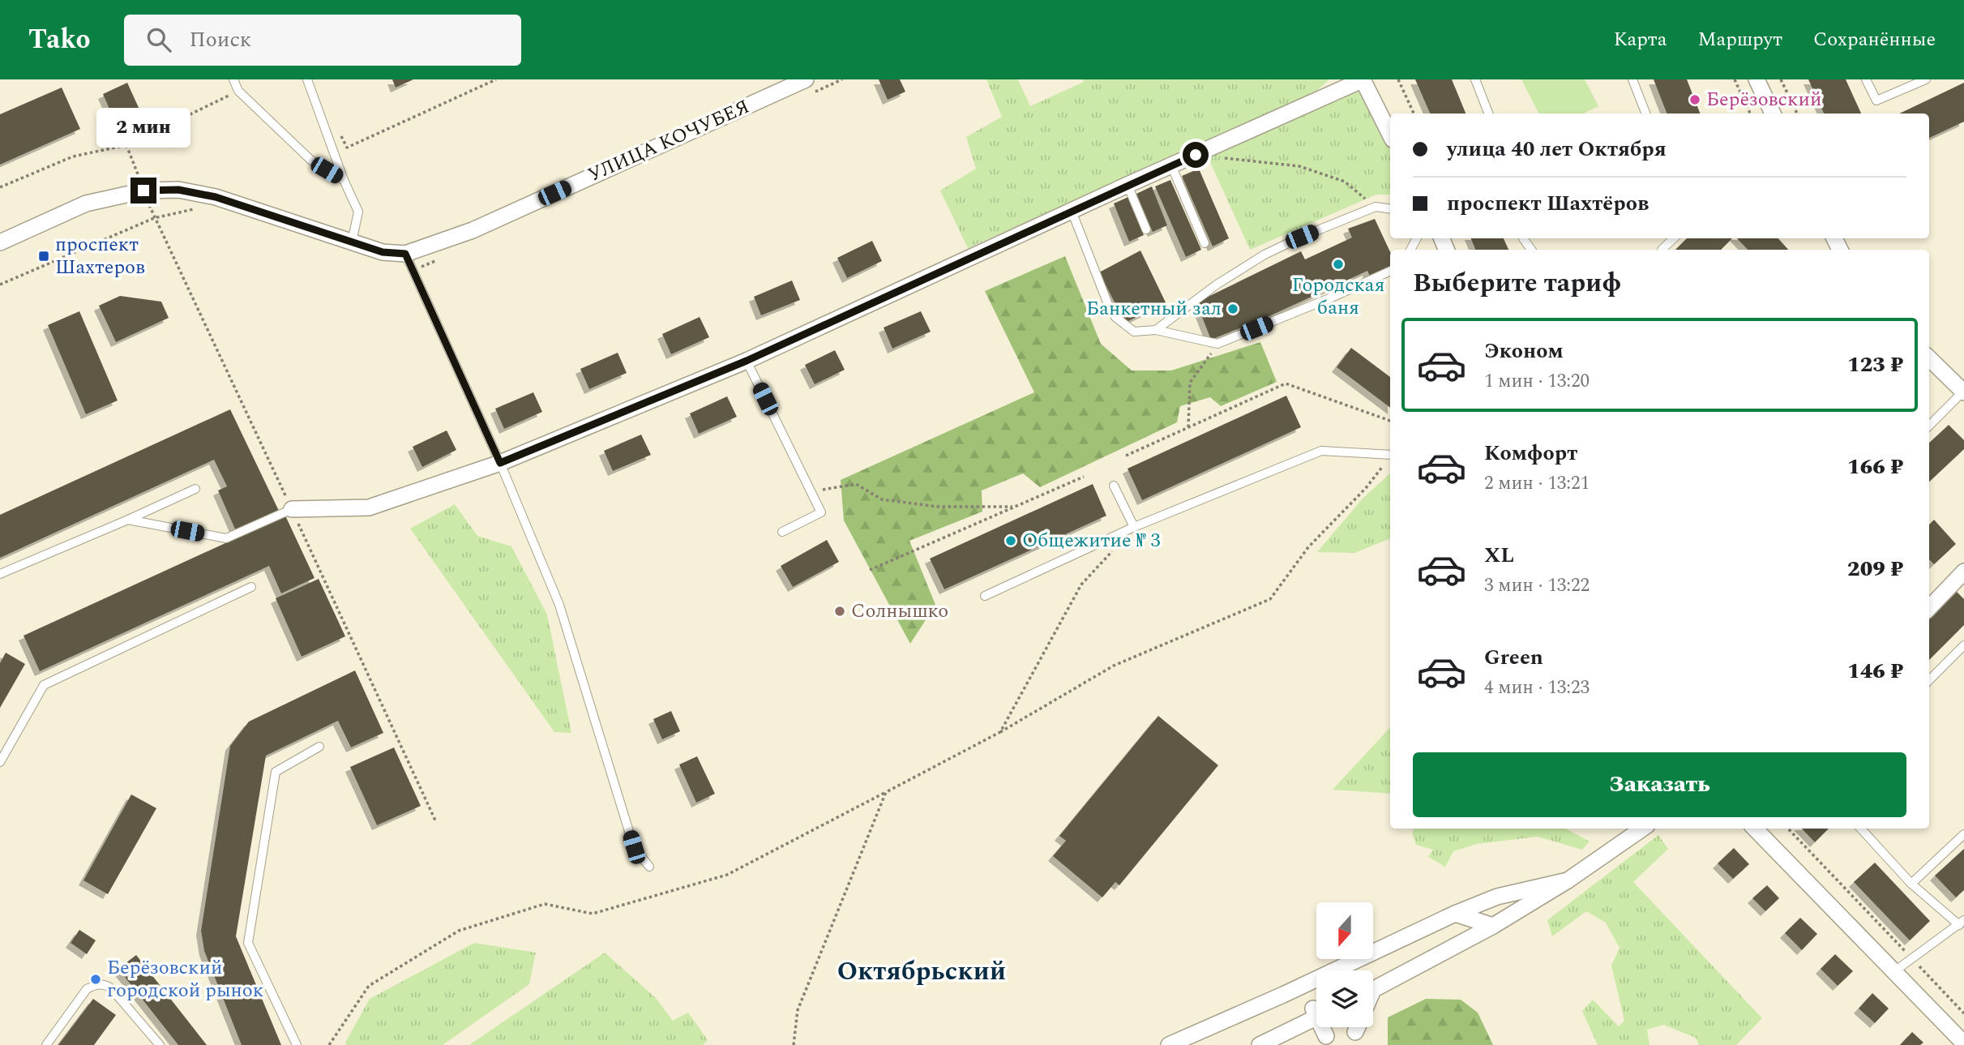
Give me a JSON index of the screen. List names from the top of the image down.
{
  "streets": {
    "street": ["УЛИЦА КОЧУБЕЯ"]
  },
  "districts": ["Октябрьский"],
  "places": {
    "other": [
      "Берёзовский",
      "Городская баня",
      "Банкетный зал",
      "Общежитие № 3",
      "Солнышко",
      "Берёзовский городской рынок"
    ],
    "transit": ["проспект Шахтеров"]
  },
  "north": "bottom",
  "page": {
    "header": "Tako",
    "search": "Поиск",
    "nav": ["Карта", "Маршрут", "Сохранённые"],
    "bubble": "2 мин",
    "banner": ["улица 40 лет Октября", "проспект Шахтёров"],
    "heading": "Выберите тариф",
    "list": [
      {
        "name": "Эконом",
        "note": "1 мин · 13:20",
        "value": "123 ₽"
      },
      {
        "name": "Комфорт",
        "note": "2 мин · 13:21",
        "value": "166 ₽"
      },
      {
        "name": "XL",
        "note": "3 мин · 13:22",
        "value": "209 ₽"
      },
      {
        "name": "Green",
        "note": "4 мин · 13:23",
        "value": "146 ₽"
      }
    ],
    "buttons": "Заказать"
  }
}
